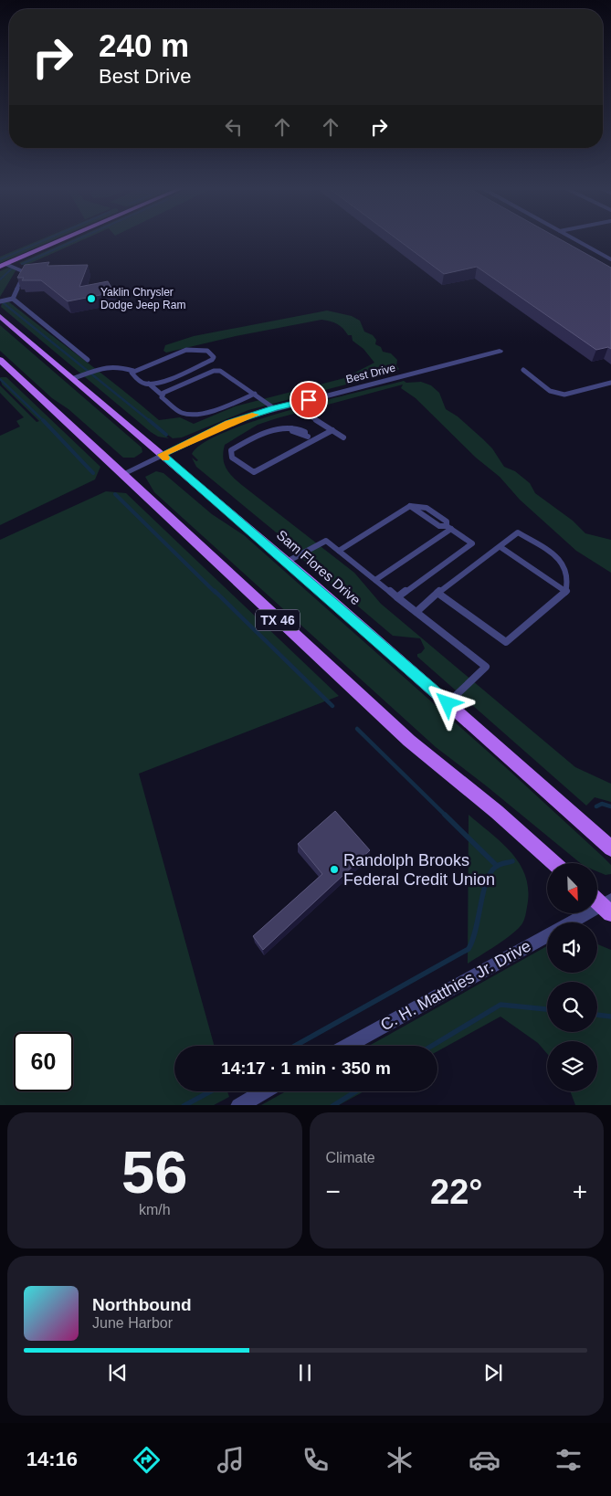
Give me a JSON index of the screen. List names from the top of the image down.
{
  "streets": {
    "main road": ["Sam Flores Drive", "TX 46"],
    "street": ["Best Drive", "C. H. Matthies Jr. Drive"]
  },
  "crossings": [
    ["Best Drive", "Sam Flores Drive"],
    ["Best Drive", "TX 46"]
  ],
  "places": ["Yaklin Chrysler Dodge Jeep Ram", "Randolph Brooks Federal Credit Union"],
  "north": "bottom right",
  "page": {
    "turn": ["240 m", "Best Drive"],
    "limit": "60",
    "trip": "14:17 · 1 min · 350 m",
    "tile": [
      ["56", "km/h"],
      "Climate"
    ],
    "heat": ["−", "22°", "+"],
    "song": ["Northbound", "June Harbor"],
    "tabs": "14:16"
  }
}
